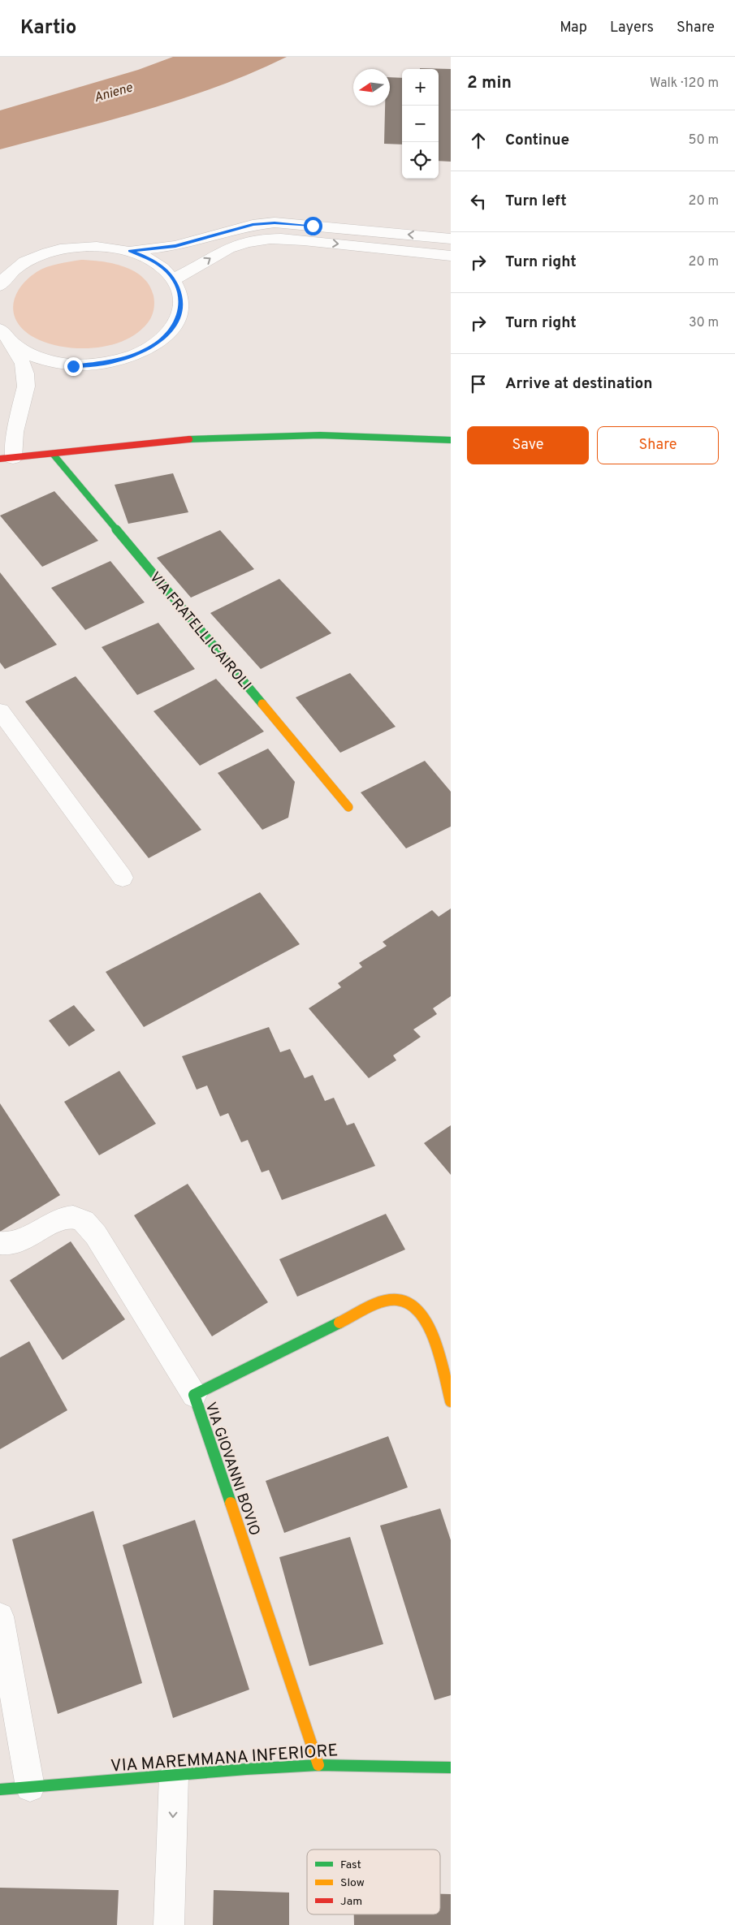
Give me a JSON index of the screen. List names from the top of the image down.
{
  "streets": {
    "street": ["VIA FRATELLI CAIROLI", "VIA GIOVANNI BOVIO", "VIA MAREMMANA INFERIORE"]
  },
  "crossings": [
    ["VIA GIOVANNI BOVIO", "VIA MAREMMANA INFERIORE"]
  ],
  "water": ["Aniene"],
  "legend": ["Fast", "Slow", "Jam"],
  "north": "left",
  "page": {
    "header": "Kartio",
    "nav": ["Map", "Layers", "Share"],
    "heading": ["2 min", "Walk · 120 m"],
    "map_buttons": ["+", "−"],
    "list": [
      ["Continue", "50 m"],
      ["Turn left", "20 m"],
      ["Turn right", "20 m"],
      ["Turn right", "30 m"],
      "Arrive at destination"
    ],
    "buttons": ["Save", "Share"]
  }
}
